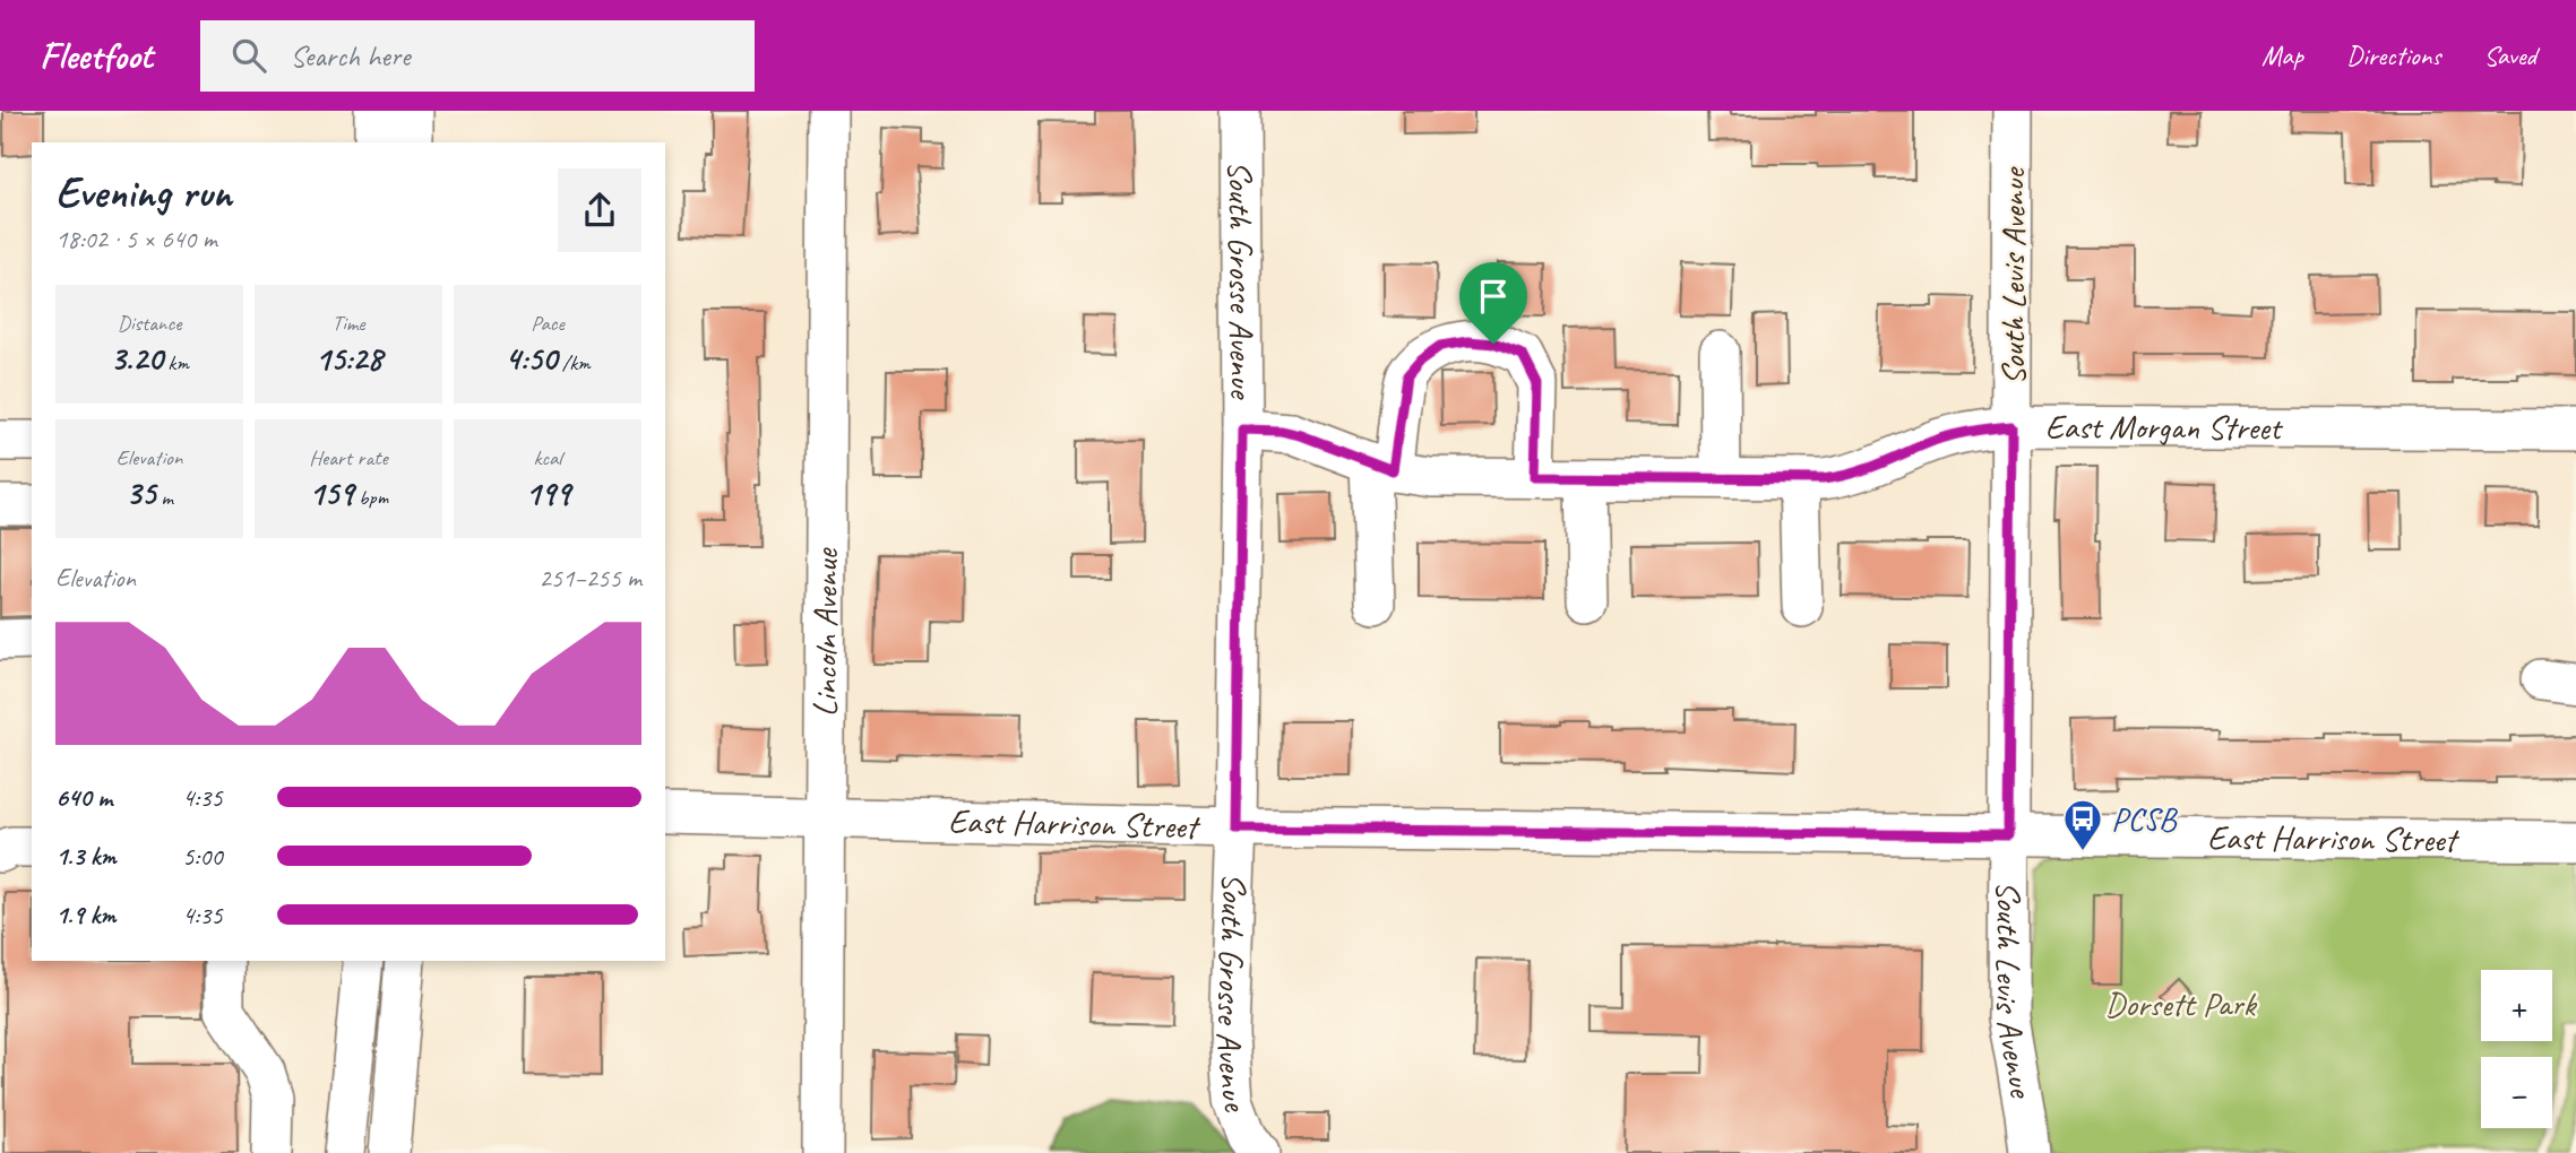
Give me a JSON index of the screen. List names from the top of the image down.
{
  "streets": {
    "street": [
      "South Levis Avenue",
      "South Grosse Avenue",
      "East Morgan Street",
      "Lincoln Avenue",
      "East Harrison Street"
    ]
  },
  "crossings": [
    ["South Levis Avenue", "East Morgan Street"],
    ["South Levis Avenue", "East Harrison Street"],
    ["South Grosse Avenue", "East Morgan Street"],
    ["South Grosse Avenue", "East Harrison Street"],
    ["Lincoln Avenue", "East Harrison Street"]
  ],
  "parks": ["Dorsett Park"],
  "places": {
    "bus stop": ["PCSB"]
  },
  "page": {
    "header": "Fleetfoot",
    "search": "Search here",
    "nav": ["Map", "Directions", "Saved"],
    "heading": ["Evening run", "18:02 · 5 × 640 m"],
    "stats": [
      ["Distance", "3.20 km"],
      ["Time", "15:28"],
      ["Pace", "4:50 /km"],
      ["Elevation", "35 m"],
      ["Heart rate", "159 bpm"],
      ["kcal", "199"]
    ],
    "chart": ["Elevation", "251–255 m"],
    "list": [
      {
        "name": "640 m",
        "note": "4:35"
      },
      {
        "name": "1.3 km",
        "note": "5:00"
      },
      {
        "name": "1.9 km",
        "note": "4:35"
      }
    ],
    "map_buttons": ["+", "−"]
  }
}
